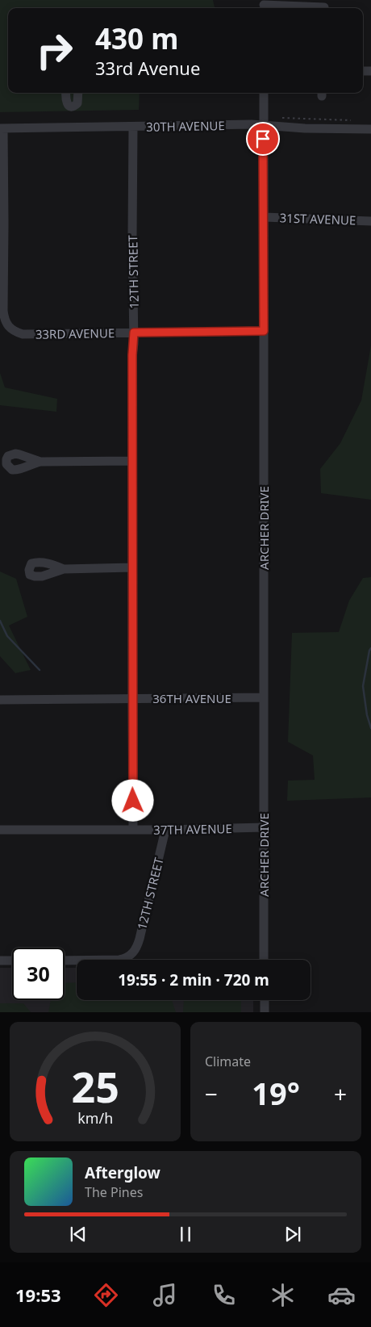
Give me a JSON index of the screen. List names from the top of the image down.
{
  "streets": {
    "street": [
      "30TH AVENUE",
      "31ST AVENUE",
      "12TH STREET",
      "33RD AVENUE",
      "ARCHER DRIVE",
      "36TH AVENUE",
      "37TH AVENUE"
    ]
  },
  "crossings": [
    ["30TH AVENUE", "12TH STREET"],
    ["30TH AVENUE", "33RD AVENUE"],
    ["30TH AVENUE", "ARCHER DRIVE"],
    ["31ST AVENUE", "ARCHER DRIVE"],
    ["12TH STREET", "33RD AVENUE"],
    ["12TH STREET", "36TH AVENUE"],
    ["12TH STREET", "37TH AVENUE"],
    ["33RD AVENUE", "ARCHER DRIVE"],
    ["ARCHER DRIVE", "36TH AVENUE"],
    ["ARCHER DRIVE", "37TH AVENUE"]
  ],
  "page": {
    "turn": ["430 m", "33rd Avenue"],
    "limit": "30",
    "trip": "19:55 · 2 min · 720 m",
    "tile": "Climate",
    "heat": ["−", "19°", "+"],
    "song": ["Afterglow", "The Pines"],
    "tabs": "19:53",
    "gauge": ["25", "km/h"]
  }
}
